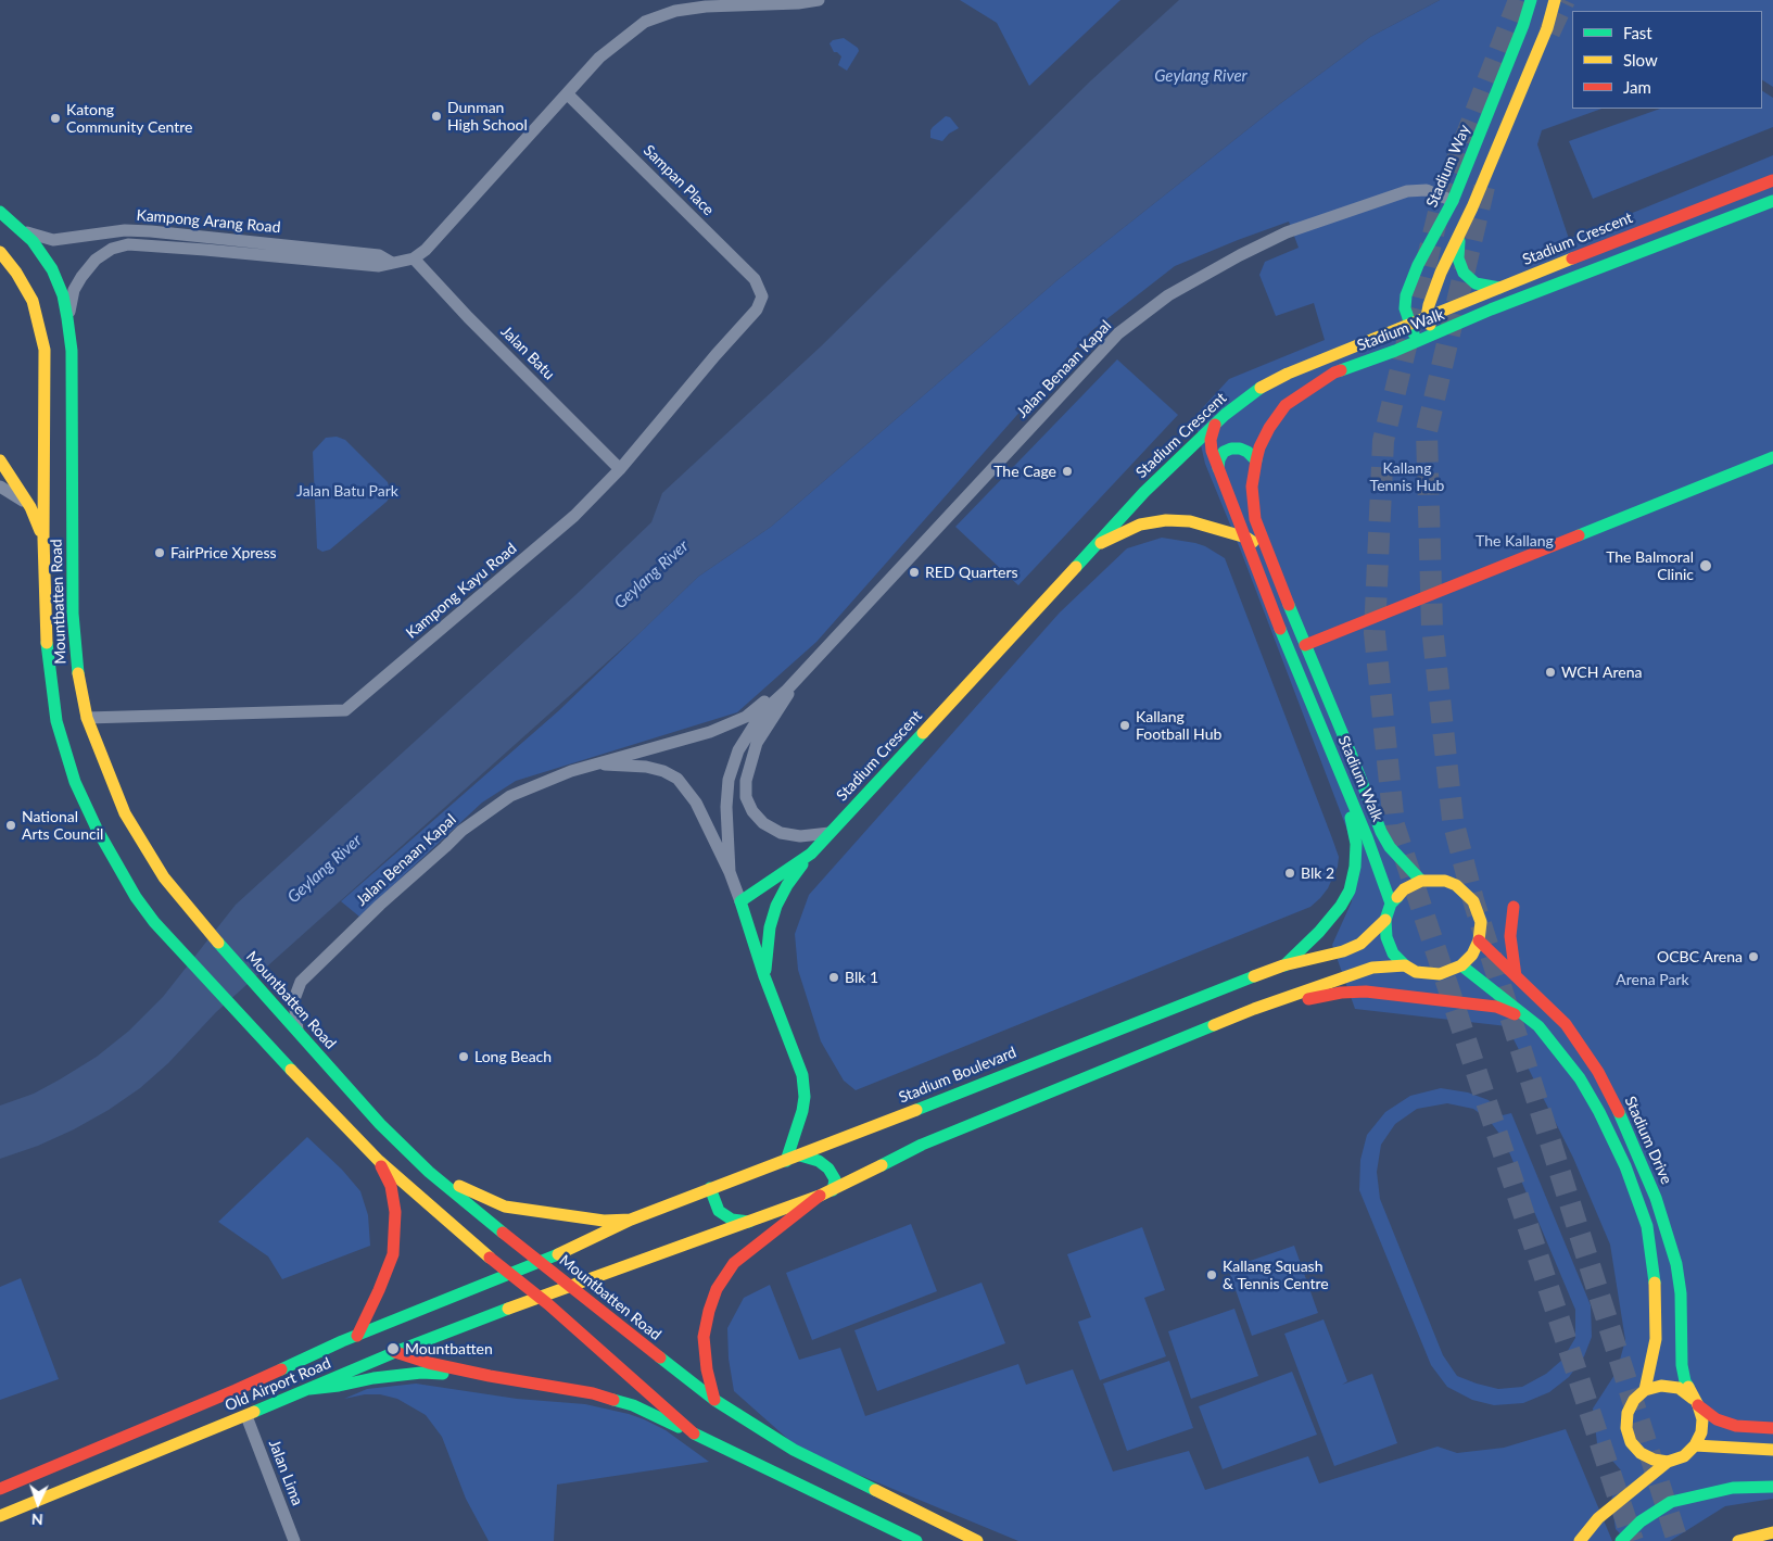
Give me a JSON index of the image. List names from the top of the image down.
{
  "streets": {
    "main road": [
      "Stadium Way",
      "Stadium Crescent",
      "Stadium Walk",
      "Jalan Benaan Kapal",
      "Mountbatten Road",
      "Stadium Boulevard",
      "Stadium Drive",
      "Old Airport Road"
    ],
    "street": [
      "Sampan Place",
      "Kampong Arang Road",
      "Jalan Batu",
      "Kampong Kayu Road",
      "Jalan Lima"
    ]
  },
  "crossings": [
    ["Stadium Way", "Stadium Crescent"],
    ["Stadium Way", "Stadium Walk"],
    ["Stadium Way", "Jalan Benaan Kapal"],
    ["Sampan Place", "Kampong Kayu Road"],
    ["Kampong Arang Road", "Jalan Batu"],
    ["Kampong Arang Road", "Mountbatten Road"],
    ["Stadium Crescent", "Stadium Walk"],
    ["Stadium Crescent", "Jalan Benaan Kapal"],
    ["Stadium Walk", "Stadium Boulevard"],
    ["Stadium Walk", "Stadium Drive"],
    ["Jalan Batu", "Kampong Kayu Road"],
    ["Jalan Benaan Kapal", "Mountbatten Road"],
    ["Kampong Kayu Road", "Mountbatten Road"],
    ["Mountbatten Road", "Stadium Boulevard"],
    ["Mountbatten Road", "Old Airport Road"],
    ["Stadium Boulevard", "Stadium Drive"],
    ["Stadium Boulevard", "Old Airport Road"],
    ["Old Airport Road", "Jalan Lima"]
  ],
  "water": ["Geylang River"],
  "parks": [
    "Kallang Tennis Hub",
    "Jalan Batu Park",
    "The Kallang",
    "Arena Park"
  ],
  "places": [
    "Dunman High School",
    "Katong Community Centre",
    "The Cage",
    "FairPrice Xpress",
    "The Balmoral Clinic",
    "RED Quarters",
    "WCH Arena",
    "Kallang Football Hub",
    "National Arts Council",
    "Blk 2",
    "OCBC Arena",
    "Blk 1",
    "Long Beach",
    "Kallang Squash & Tennis Centre",
    "Mountbatten"
  ],
  "legend": ["Fast", "Slow", "Jam"],
  "north": "bottom"
}
